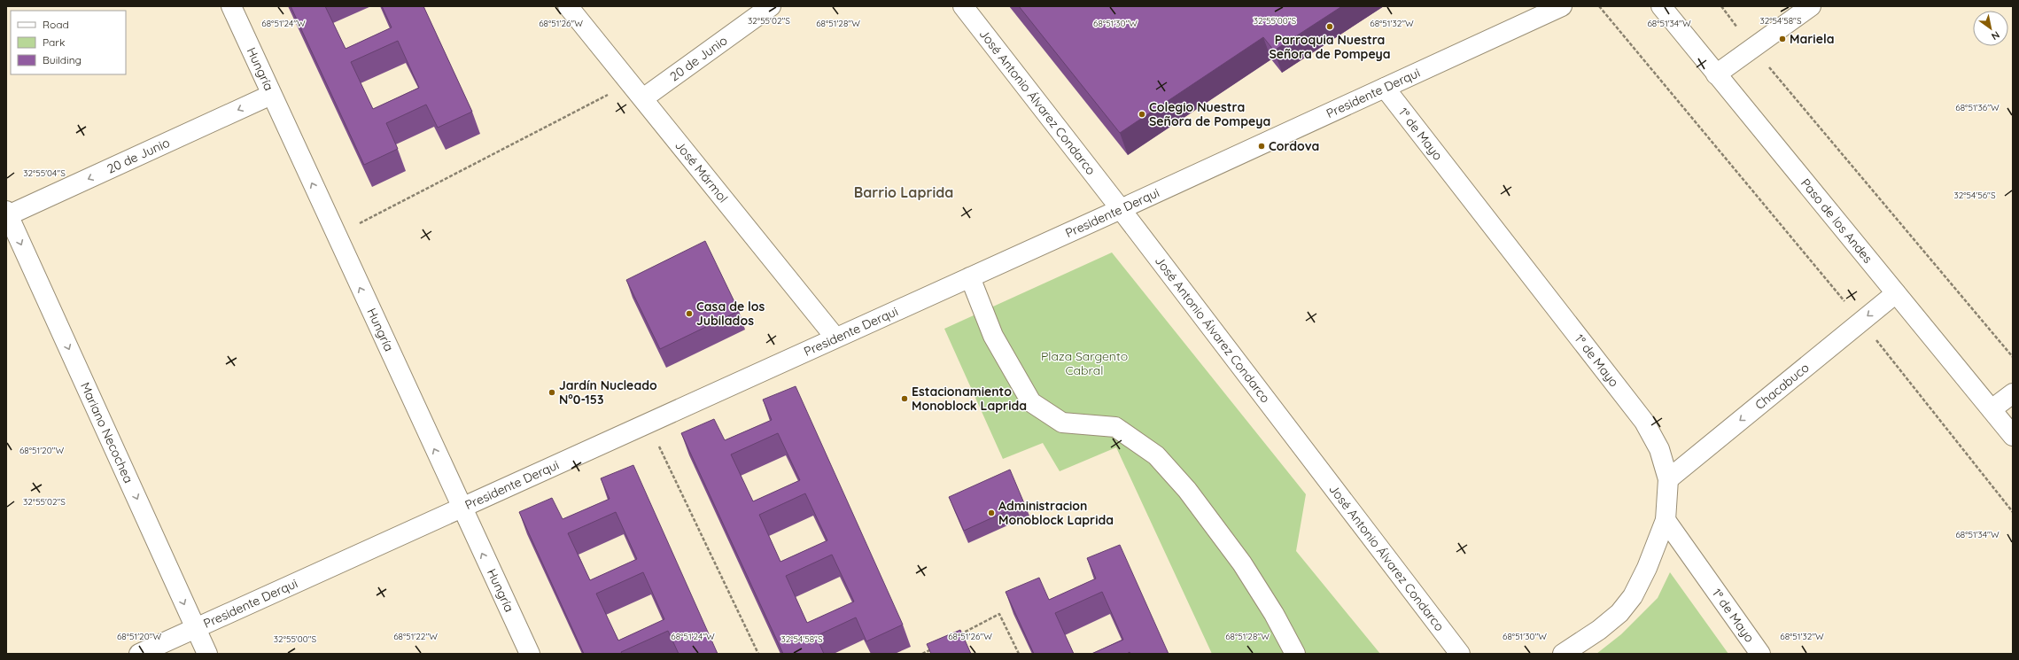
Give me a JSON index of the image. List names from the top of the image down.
{
  "streets": {
    "street": [
      "20 de Junio",
      "Hungría",
      "Presidente Derqui",
      "José Antonio Álvarez Condarco",
      "1° de Mayo",
      "José Mármol",
      "Paso de los Andes",
      "Chacabuco",
      "Mariano Necochea"
    ]
  },
  "crossings": [
    ["20 de Junio", "Hungría"],
    ["20 de Junio", "José Mármol"],
    ["20 de Junio", "Mariano Necochea"],
    ["Hungría", "Presidente Derqui"],
    ["Presidente Derqui", "José Antonio Álvarez Condarco"],
    ["Presidente Derqui", "1° de Mayo"],
    ["Presidente Derqui", "José Mármol"],
    ["Presidente Derqui", "Mariano Necochea"],
    ["1° de Mayo", "Chacabuco"],
    ["Paso de los Andes", "Chacabuco"]
  ],
  "one_way": [
    "20 de Junio",
    "Hungría",
    "Chacabuco",
    "Mariano Necochea"
  ],
  "districts": ["Barrio Laprida"],
  "parks": ["Plaza Sargento Cabral"],
  "places": [
    "Parroquia Nuestra Señora de Pompeya",
    "Mariela",
    "Colegio Nuestra Señora de Pompeya",
    "Cordova",
    "Casa de los Jubilados",
    "Jardín Nucleado N°0-153",
    "Estacionamiento Monoblock Laprida",
    "Administracion Monoblock Laprida"
  ],
  "legend": ["Road", "Park", "Building"],
  "north": "bottom right",
  "coordinates": [
    "32°55'02\"S",
    "32°55'00\"S",
    "32°54'58\"S",
    "68°51'24\"W",
    "68°51'26\"W",
    "68°51'28\"W",
    "68°51'30\"W",
    "68°51'34\"W",
    "68°51'32\"W",
    "68°51'36\"W",
    "32°55'04\"S",
    "32°54'56\"S",
    "68°51'20\"W",
    "68°51'22\"W"
  ]
}
